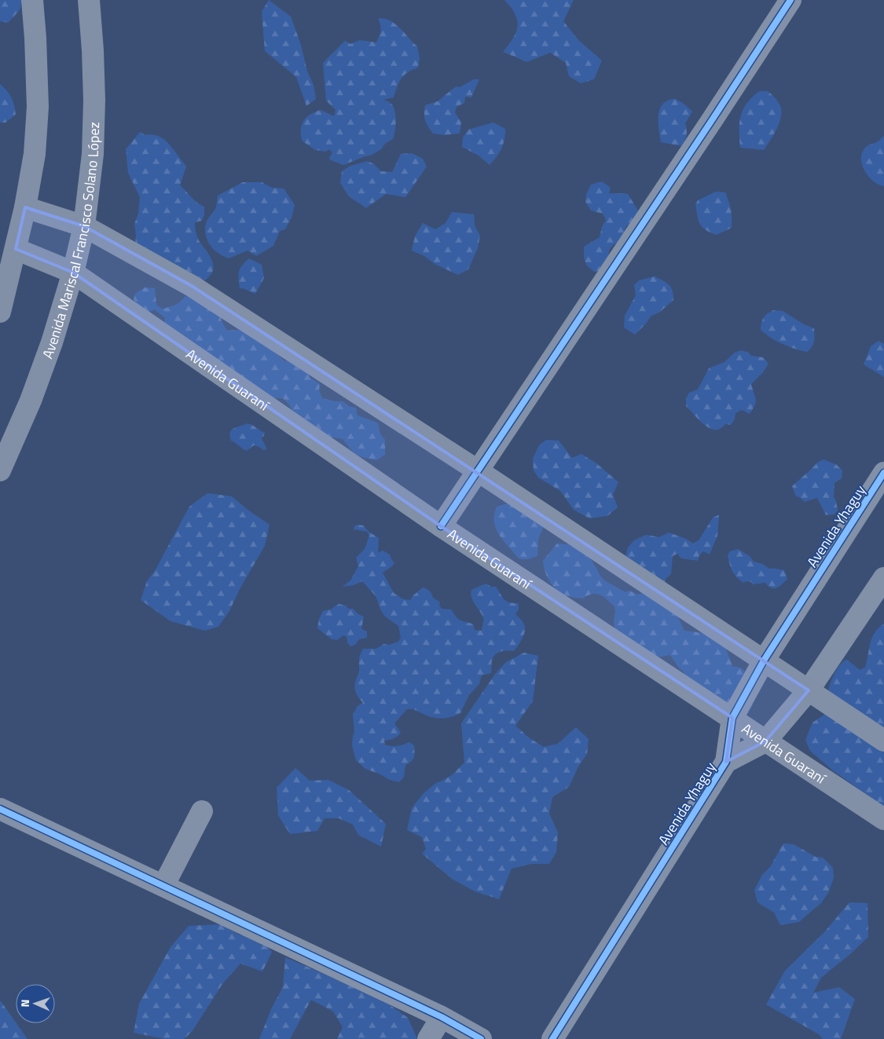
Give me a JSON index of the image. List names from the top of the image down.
{
  "streets": {
    "main road": ["Avenida Mariscal Francisco Solano López", "Avenida Guaraní"],
    "street": ["Avenida Yhaguy"]
  },
  "crossings": [
    ["Avenida Mariscal Francisco Solano López", "Avenida Guaraní"],
    ["Avenida Guaraní", "Avenida Yhaguy"]
  ],
  "north": "left"
}
